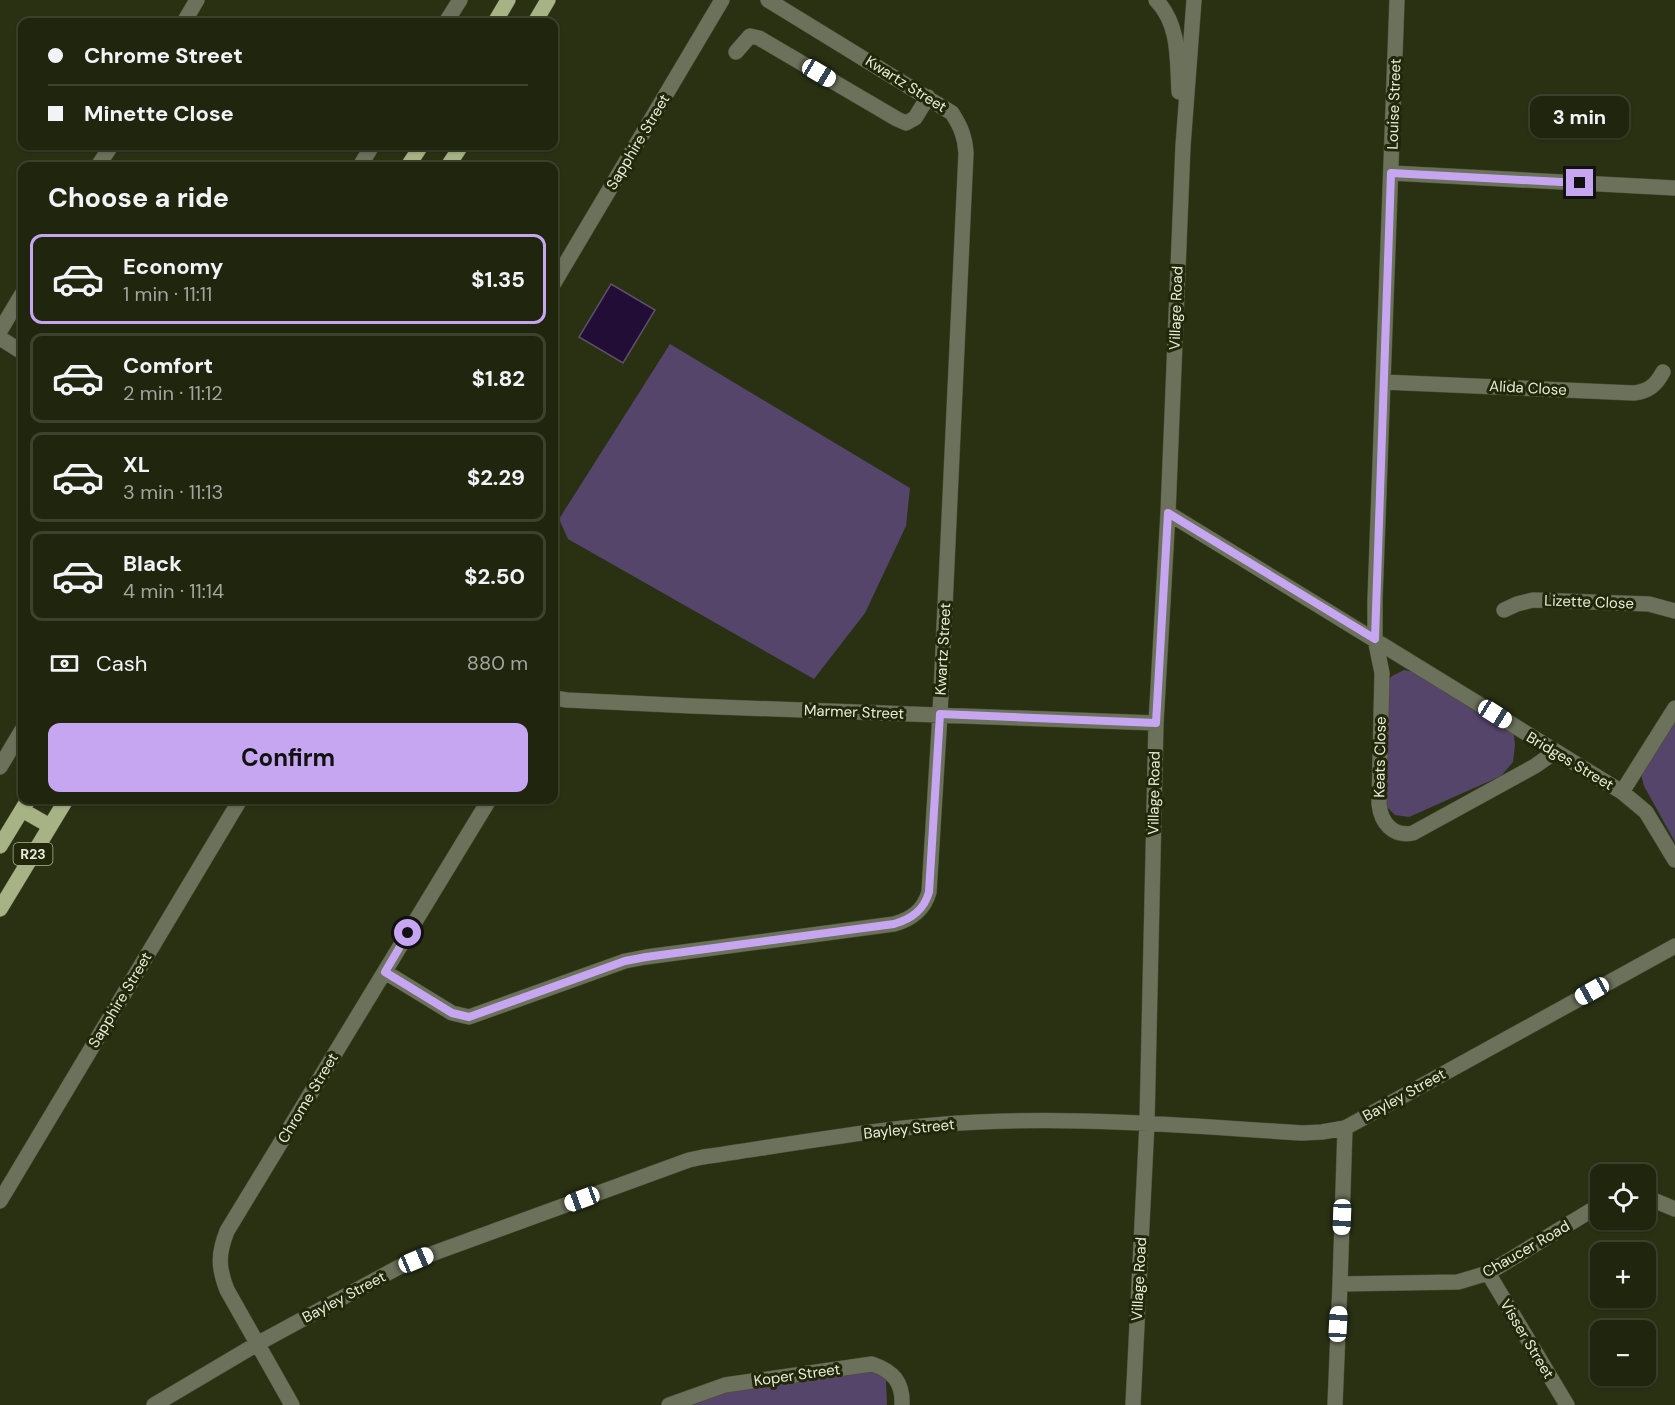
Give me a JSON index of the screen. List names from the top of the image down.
{
  "streets": {
    "main road": ["R23"],
    "street": [
      "Kwartz Street",
      "Louise Street",
      "Sapphire Street",
      "Village Road",
      "Alida Close",
      "Lizette Close",
      "Marmer Street",
      "Keats Close",
      "Bridges Street",
      "Bayley Street",
      "Chrome Street",
      "Chaucer Road",
      "Visser Street",
      "Koper Street"
    ]
  },
  "crossings": [
    ["Kwartz Street", "Marmer Street"],
    ["Kwartz Street", "Chrome Street"],
    ["Louise Street", "Alida Close"],
    ["Louise Street", "Keats Close"],
    ["Louise Street", "Bridges Street"],
    ["Village Road", "Marmer Street"],
    ["Village Road", "Bridges Street"],
    ["Village Road", "Bayley Street"],
    ["Keats Close", "Bridges Street"],
    ["Bayley Street", "Chrome Street"],
    ["Chaucer Road", "Visser Street"]
  ],
  "page": {
    "banner": ["Chrome Street", "Minette Close"],
    "bubble": "3 min",
    "heading": "Choose a ride",
    "list": [
      {
        "name": "Economy",
        "note": "1 min · 11:11",
        "value": "$1.35"
      },
      {
        "name": "Comfort",
        "note": "2 min · 11:12",
        "value": "$1.82"
      },
      {
        "name": "XL",
        "note": "3 min · 11:13",
        "value": "$2.29"
      },
      {
        "name": "Black",
        "note": "4 min · 11:14",
        "value": "$2.50"
      }
    ],
    "pay": ["Cash", "880 m"],
    "buttons": "Confirm",
    "map_buttons": ["+", "−"]
  }
}
